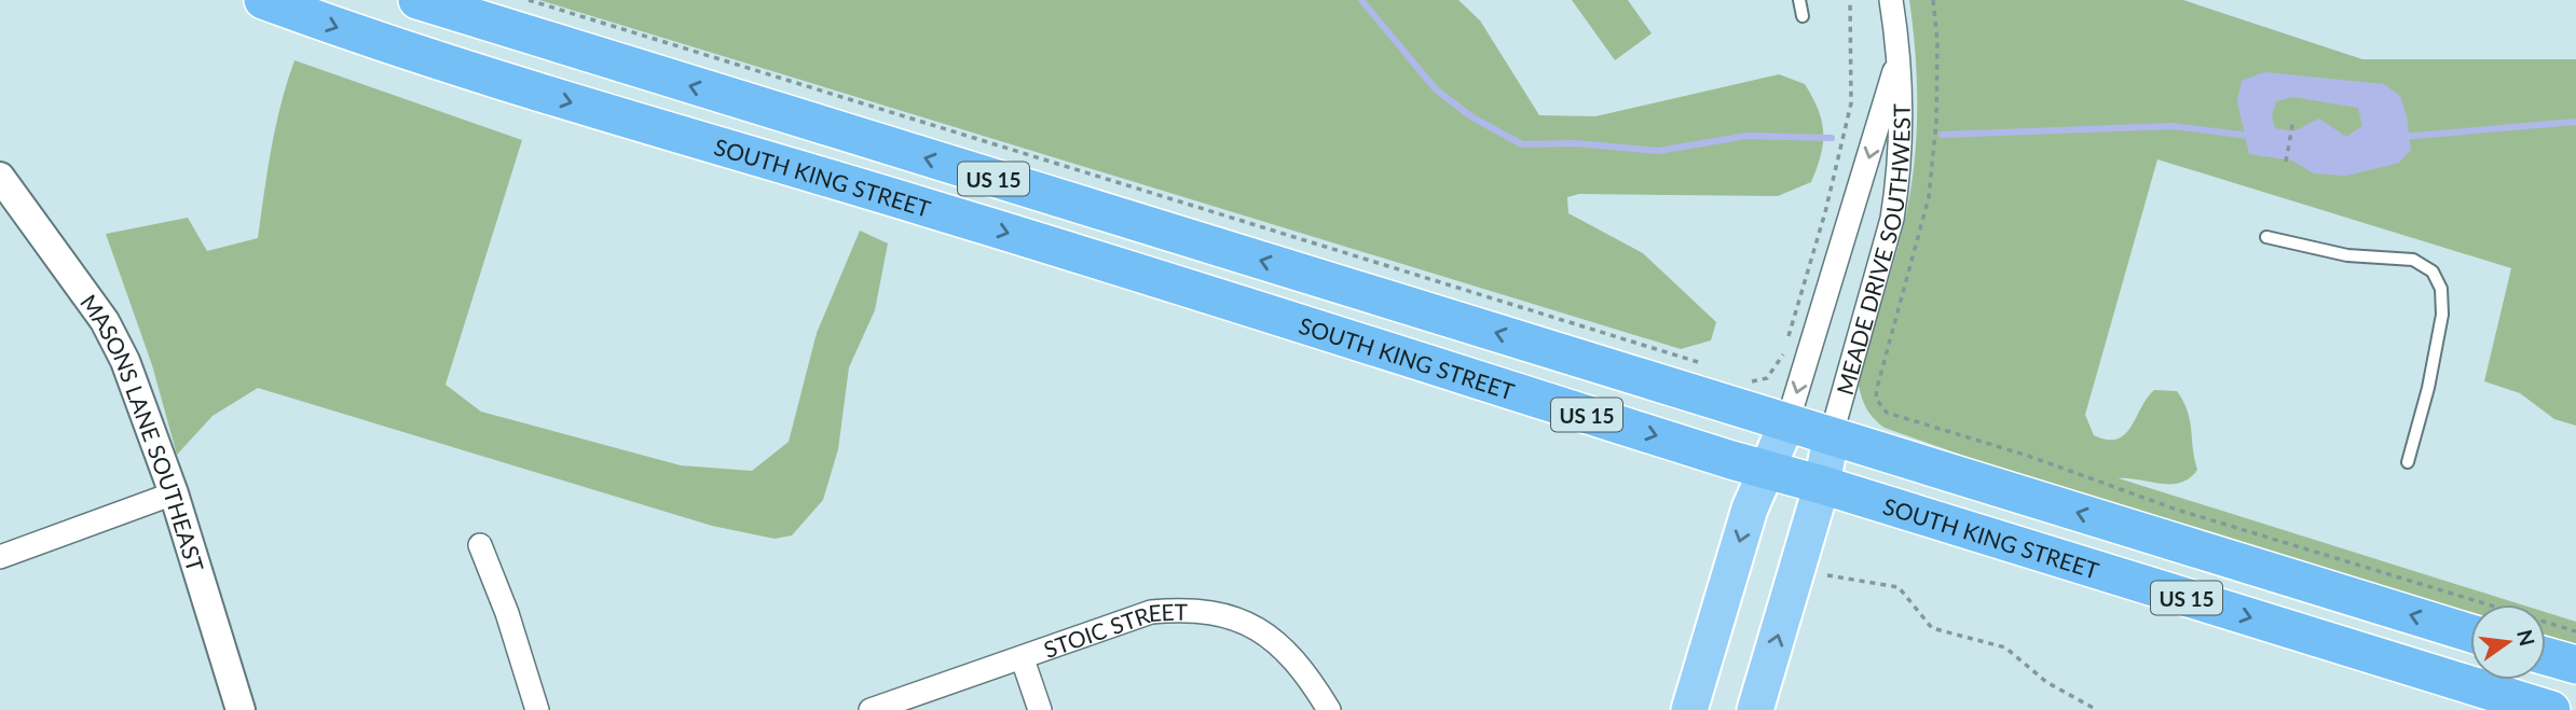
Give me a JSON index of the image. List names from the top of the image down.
{
  "streets": {
    "highway": ["SOUTH KING STREET", "US 15"],
    "street": ["MEADE DRIVE SOUTHWEST", "MASONS LANE SOUTHEAST", "STOIC STREET"]
  },
  "crossings": [
    ["SOUTH KING STREET", "MEADE DRIVE SOUTHWEST"]
  ],
  "north": "right"
}
